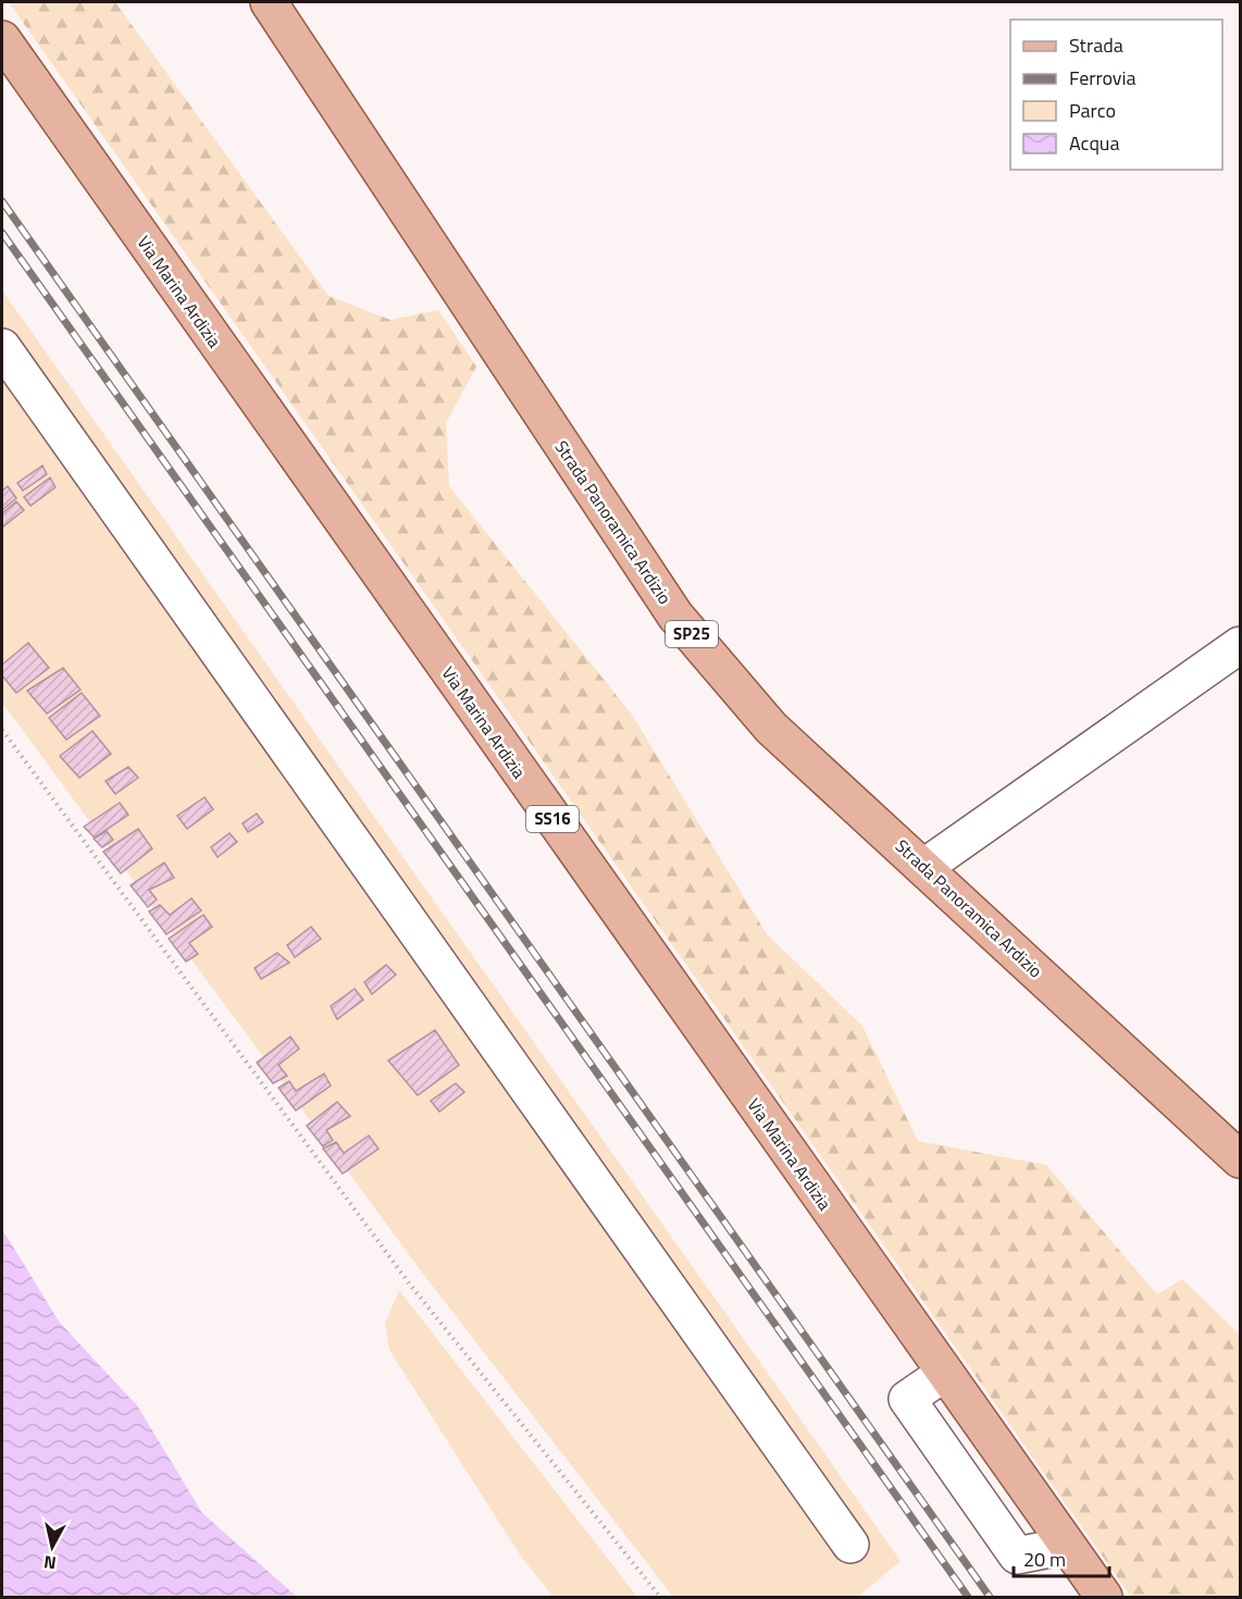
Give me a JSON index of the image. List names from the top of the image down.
{
  "streets": {
    "main road": [
      "Via Marina Ardizia",
      "Strada Panoramica Ardizio",
      "SP25",
      "SS16"
    ]
  },
  "legend": [
    "Strada",
    "Ferrovia",
    "Parco",
    "Acqua"
  ],
  "scale_bar": "20 m",
  "north": "bottom"
}
